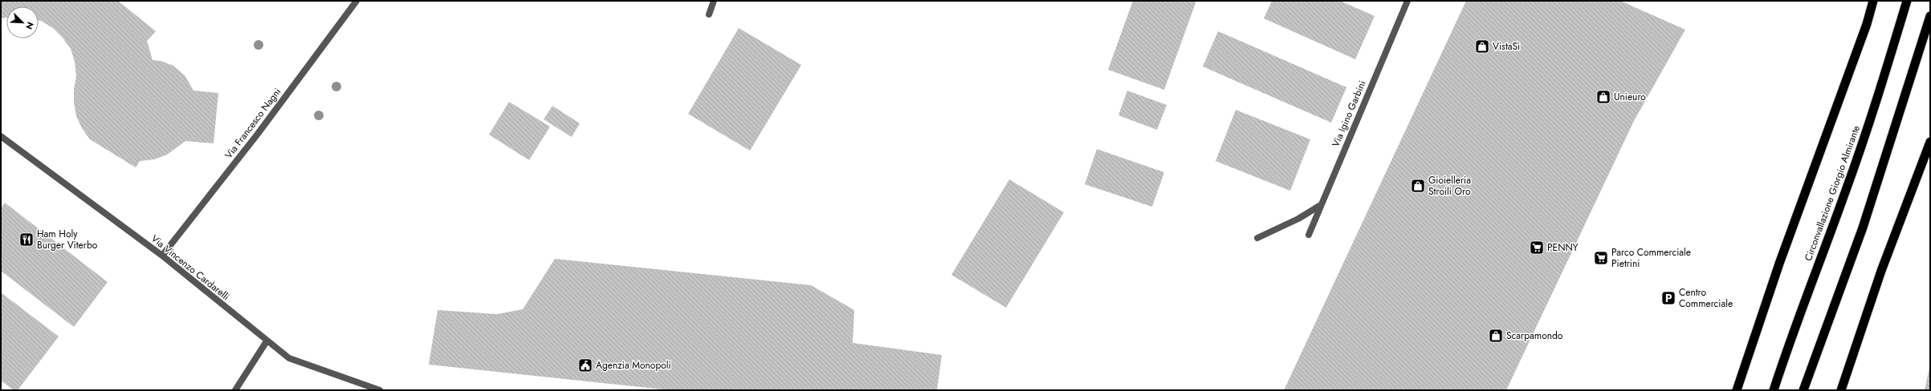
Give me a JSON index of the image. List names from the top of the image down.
{
  "streets": {
    "highway": ["Circonvallazione Giorgio Almirante"],
    "street": ["Via Igino Garbini", "Via Francesco Nagni", "Via Vincenzo Cardarelli"]
  },
  "crossings": [
    ["Via Francesco Nagni", "Via Vincenzo Cardarelli"]
  ],
  "places": {
    "shop": [
      "VistaSì",
      "Unieuro",
      "Gioielleria Stroili Oro",
      "Scarpamondo"
    ],
    "restaurant": ["Ham Holy Burger Viterbo"],
    "supermarket": ["PENNY", "Parco Commerciale Pietrini"],
    "parking": ["Centro Commerciale"],
    "public building": ["Agenzia Monopoli"]
  },
  "north": "bottom right"
}
